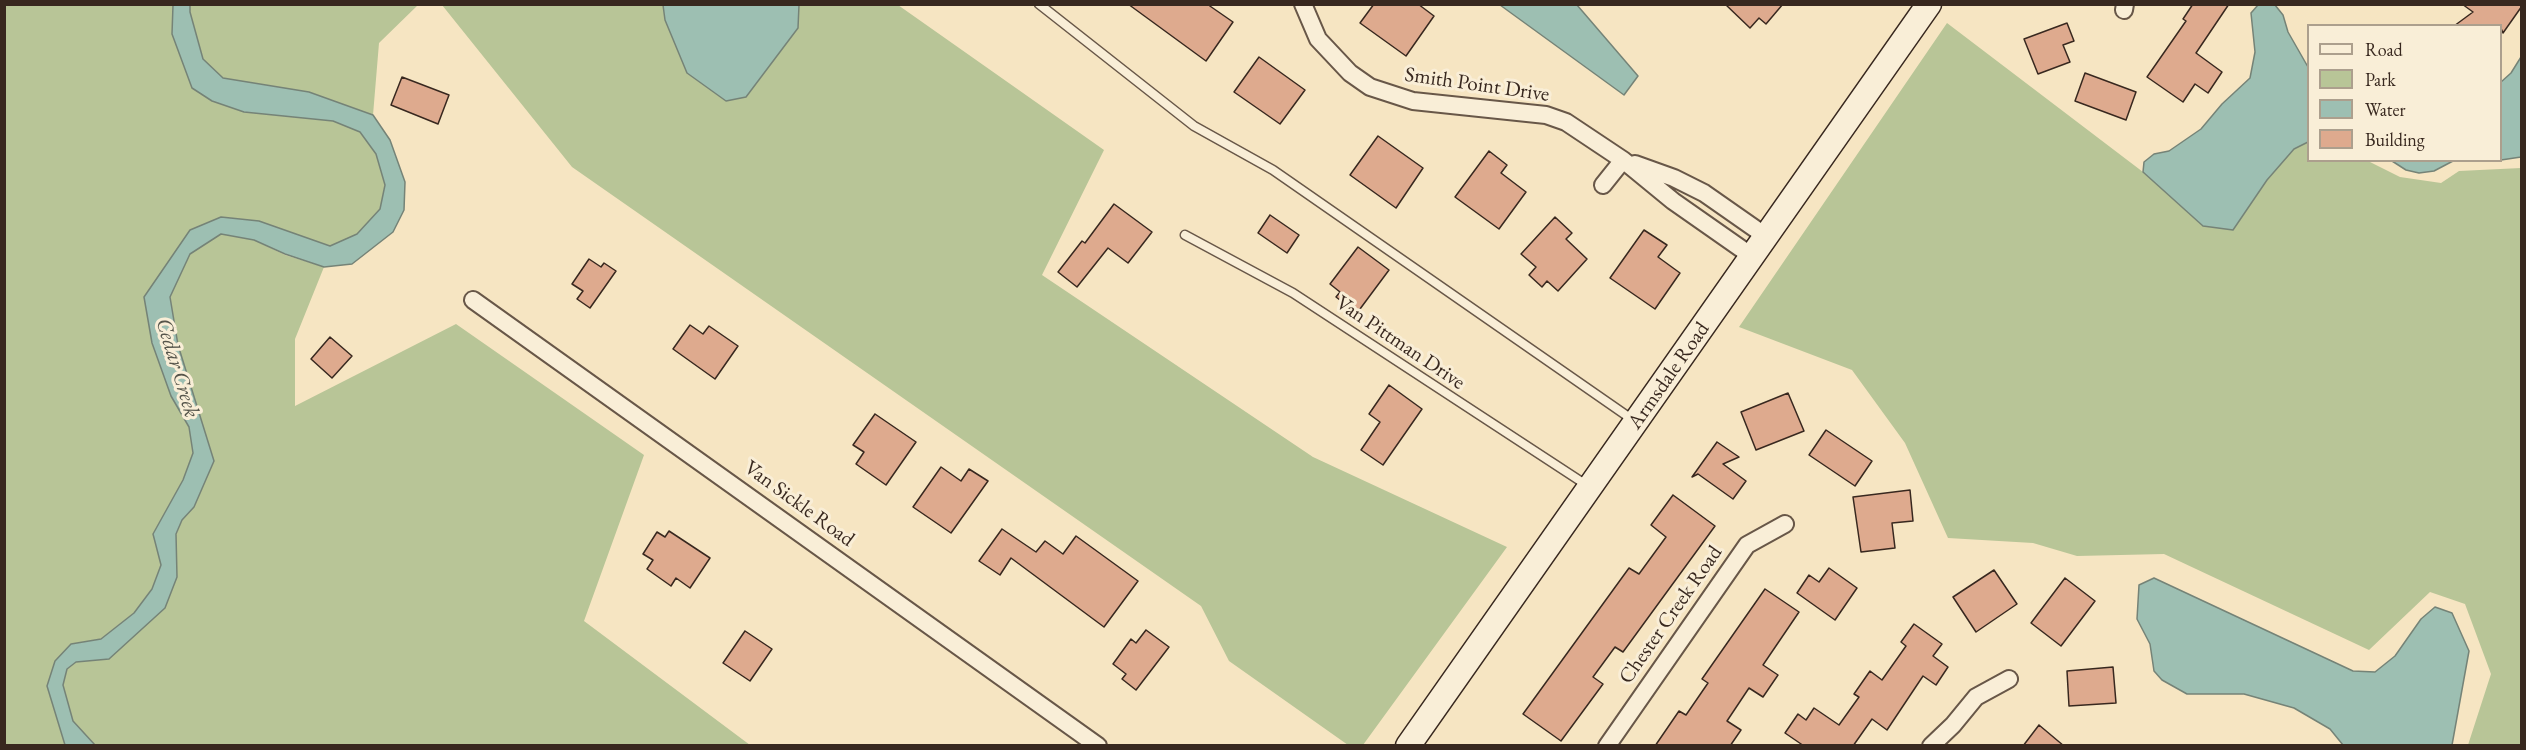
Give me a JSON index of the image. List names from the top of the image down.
{
  "streets": {
    "street": [
      "Smith Point Drive",
      "Armsdale Road",
      "Van Sickle Road",
      "Chester Creek Road"
    ],
    "lane": ["Van Pittman Drive"]
  },
  "crossings": [
    ["Smith Point Drive", "Armsdale Road"],
    ["Van Pittman Drive", "Armsdale Road"]
  ],
  "water": ["Cedar Creek"],
  "legend": [
    "Road",
    "Park",
    "Water",
    "Building"
  ]
}
